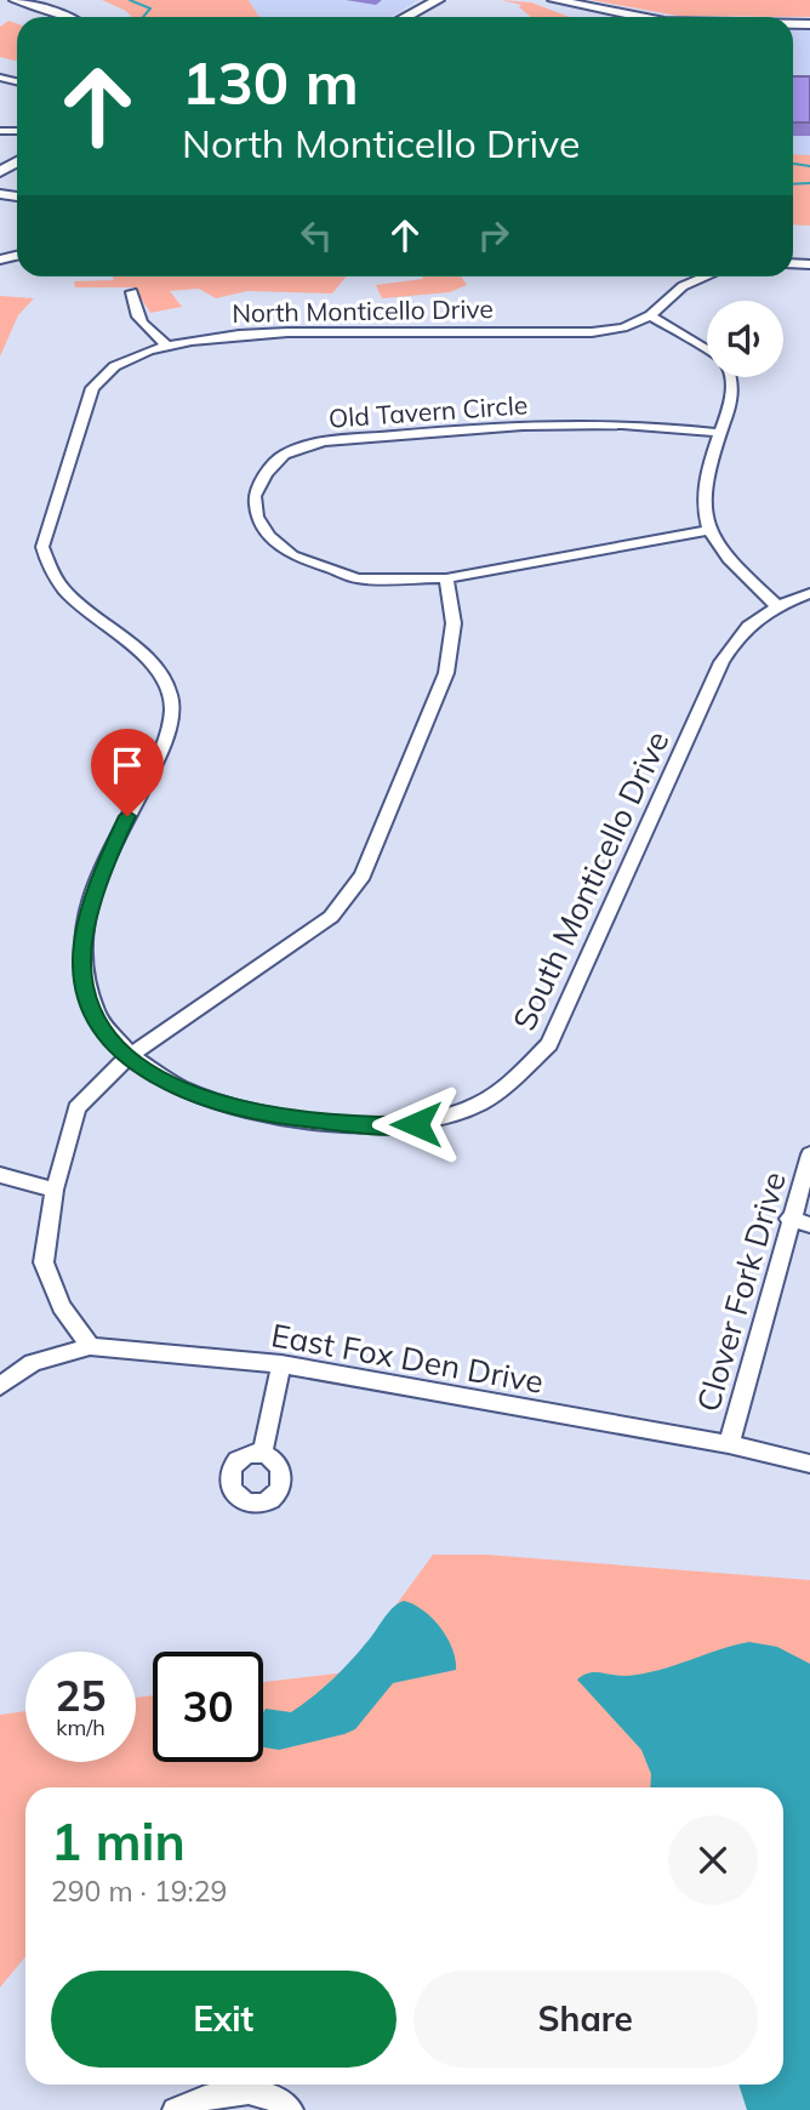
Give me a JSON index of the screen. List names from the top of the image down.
{
  "streets": {
    "street": [
      "North Monticello Drive",
      "Old Tavern Circle",
      "South Monticello Drive",
      "Clover Fork Drive",
      "East Fox Den Drive"
    ]
  },
  "crossings": [
    ["North Monticello Drive", "South Monticello Drive"],
    ["Clover Fork Drive", "East Fox Den Drive"]
  ],
  "page": {
    "turn": ["130 m", "North Monticello Drive"],
    "speed": "25 km/h",
    "limit": "30",
    "heading": ["1 min", "290 m · 19:29"],
    "buttons": ["Exit", "Share"]
  }
}
